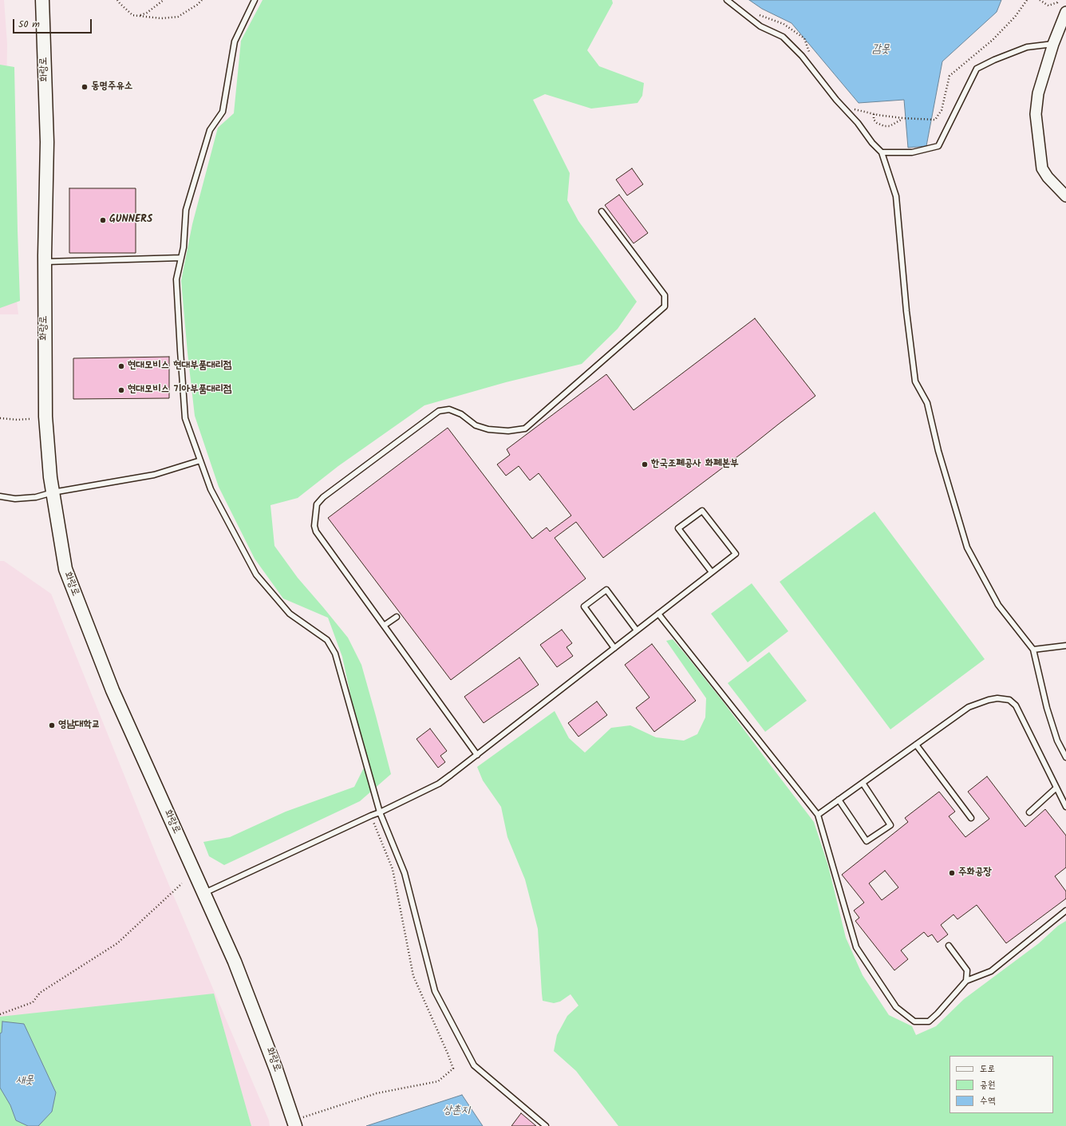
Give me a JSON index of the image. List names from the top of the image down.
{
  "streets": {
    "street": ["화랑로"]
  },
  "water": ["감못", "새못", "상촌지"],
  "places": [
    "동명주유소",
    "GUNNERS",
    "현대모비스 현대부품대리점",
    "현대모비스 기아부품대리점",
    "한국조폐공사 화폐본부",
    "영남대학교",
    "주화공장"
  ],
  "legend": ["도로", "공원", "수역"],
  "scale_bar": "50 m"
}
